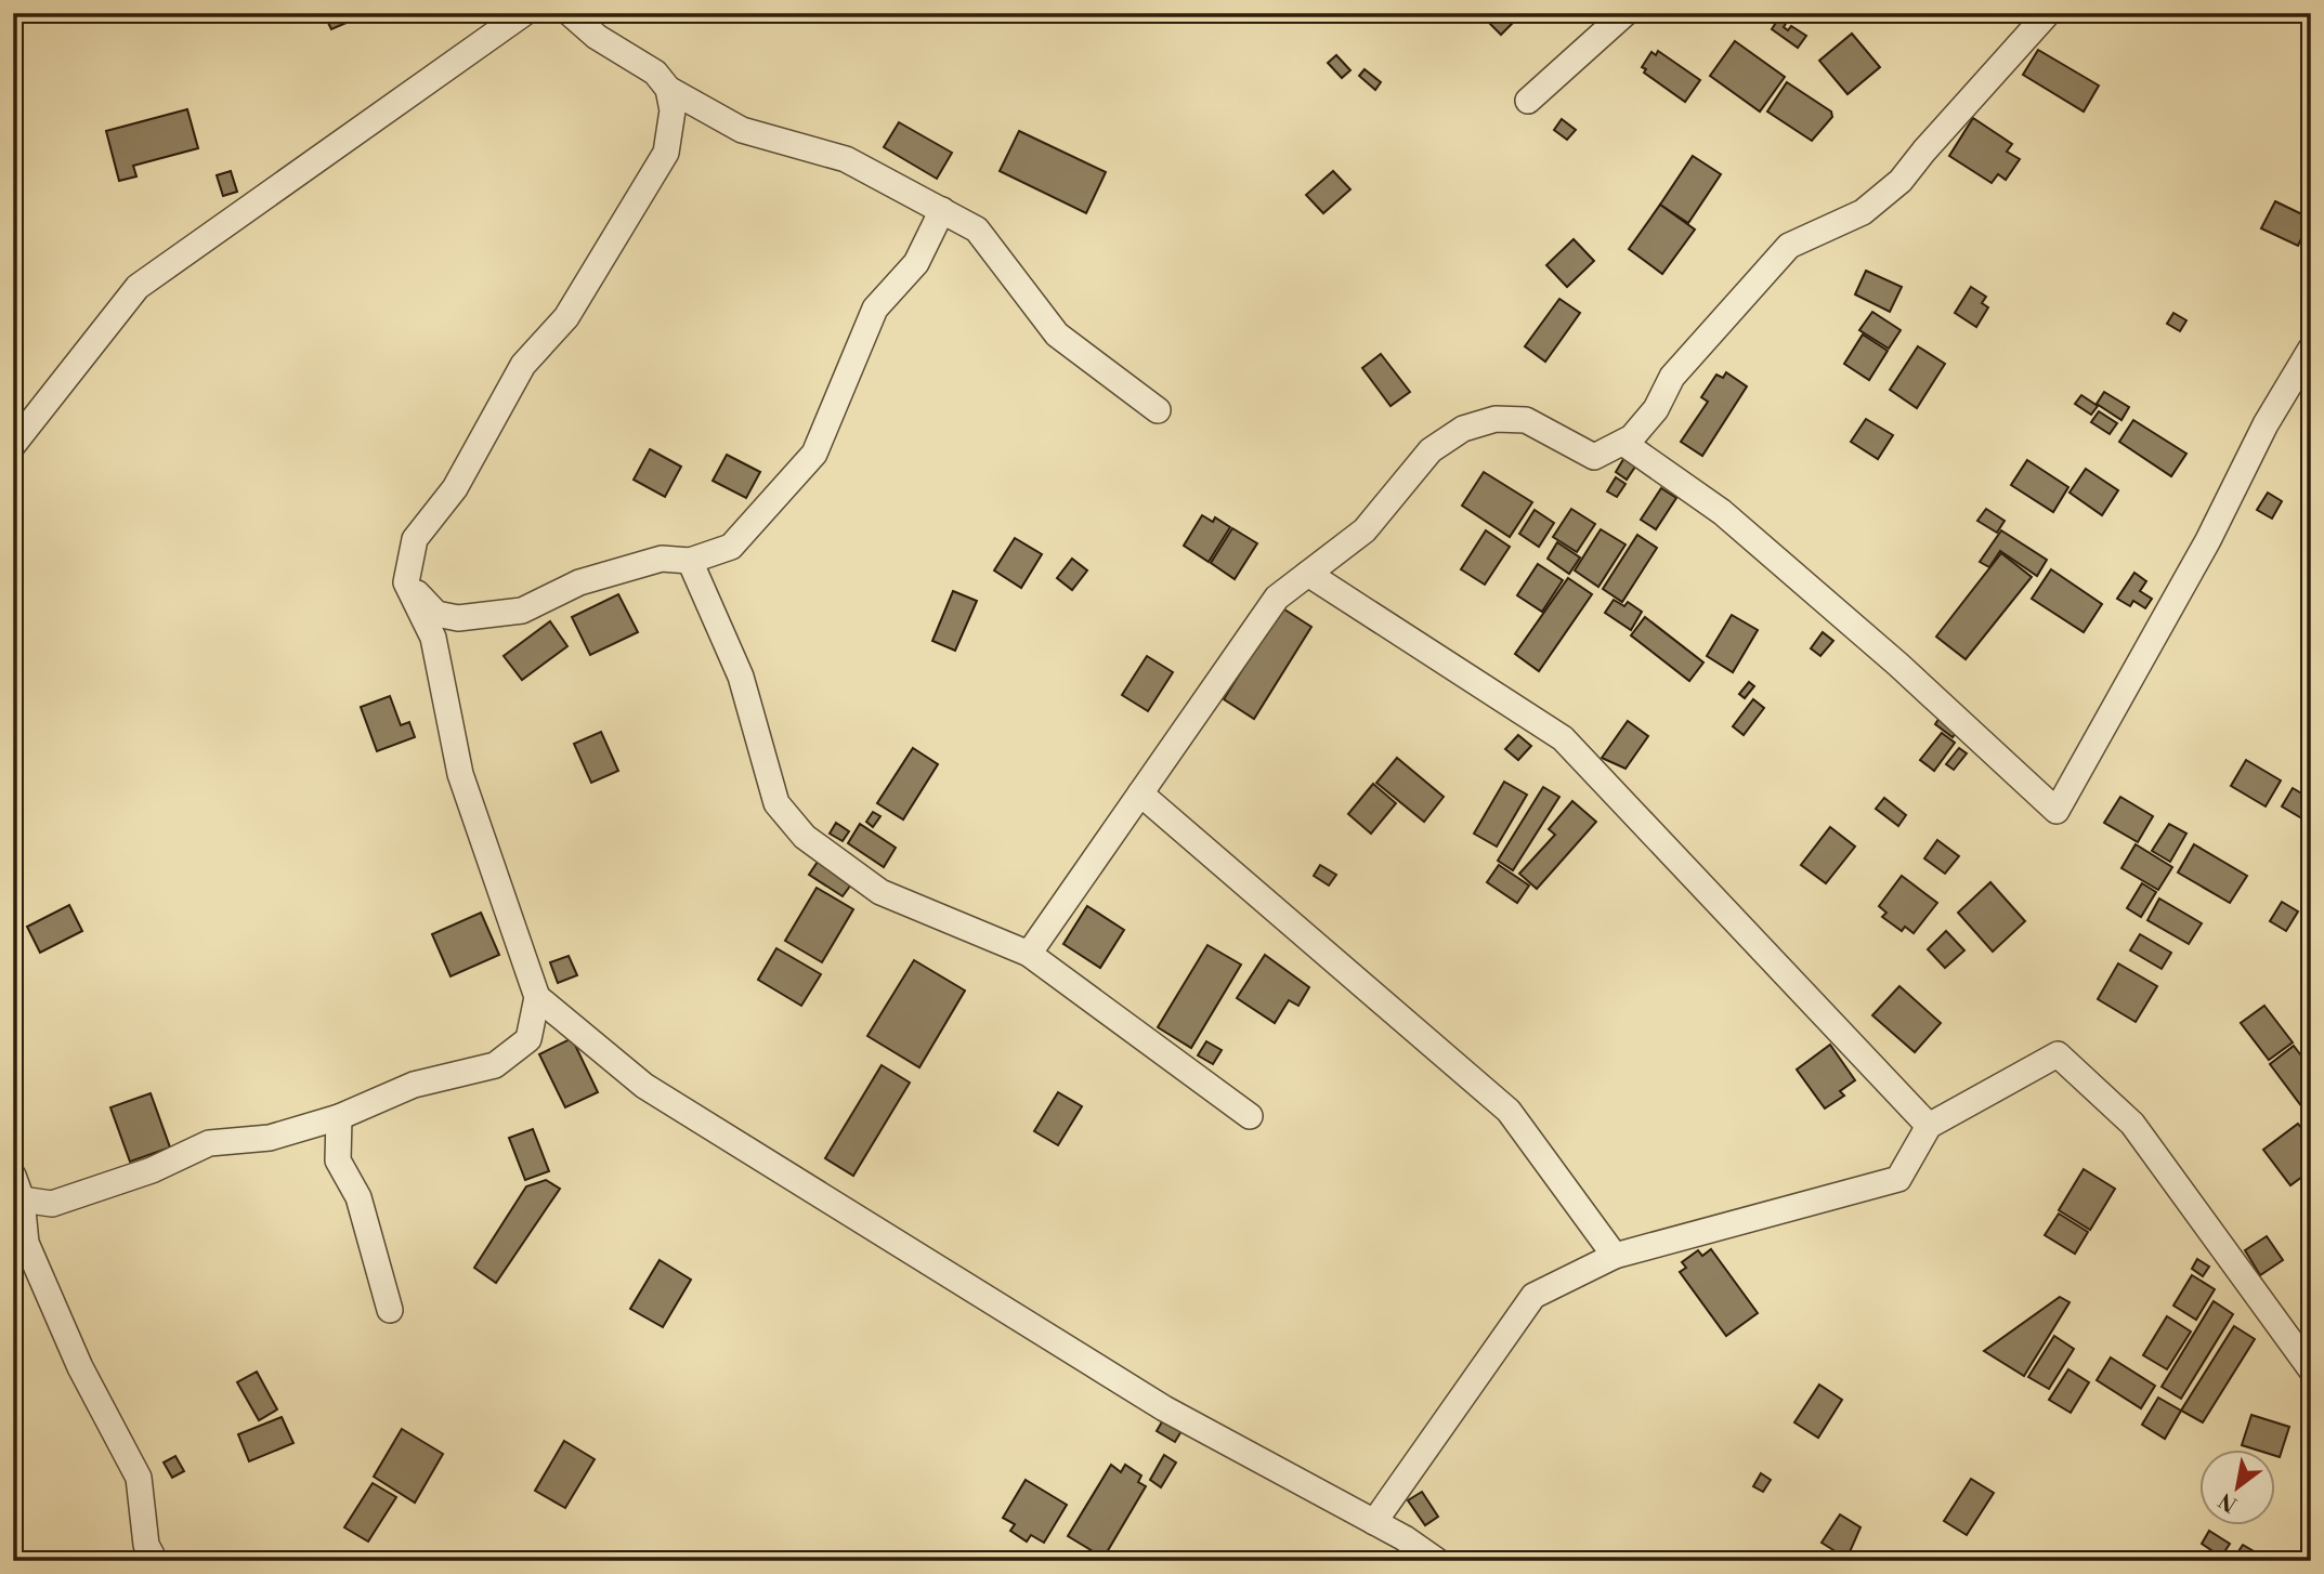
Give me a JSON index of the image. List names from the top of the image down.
{
  "north": "bottom left"
}
